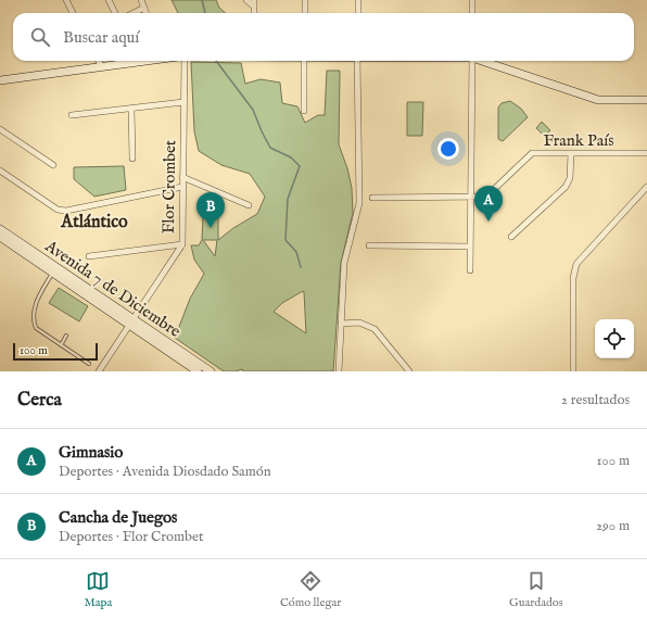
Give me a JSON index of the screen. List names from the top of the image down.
{
  "streets": {
    "street": ["Frank País", "Flor Crombet", "Avenida 7 de Diciembre"]
  },
  "crossings": [
    ["Flor Crombet", "Avenida 7 de Diciembre"]
  ],
  "districts": ["Atlántico"],
  "scale_bar": "100 m",
  "page": {
    "search": "Buscar aquí",
    "pins": ["A", "B"],
    "scale": "100 m",
    "heading": ["Cerca", "2 resultados"],
    "list": [
      {
        "mark": "A",
        "name": "Gimnasio",
        "note": "Deportes · Avenida Diosdado Samón",
        "value": "100 m"
      },
      {
        "mark": "B",
        "name": "Cancha de Juegos",
        "note": "Deportes · Flor Crombet",
        "value": "290 m"
      }
    ],
    "nav": ["Mapa", "Cómo llegar", "Guardados"]
  }
}
